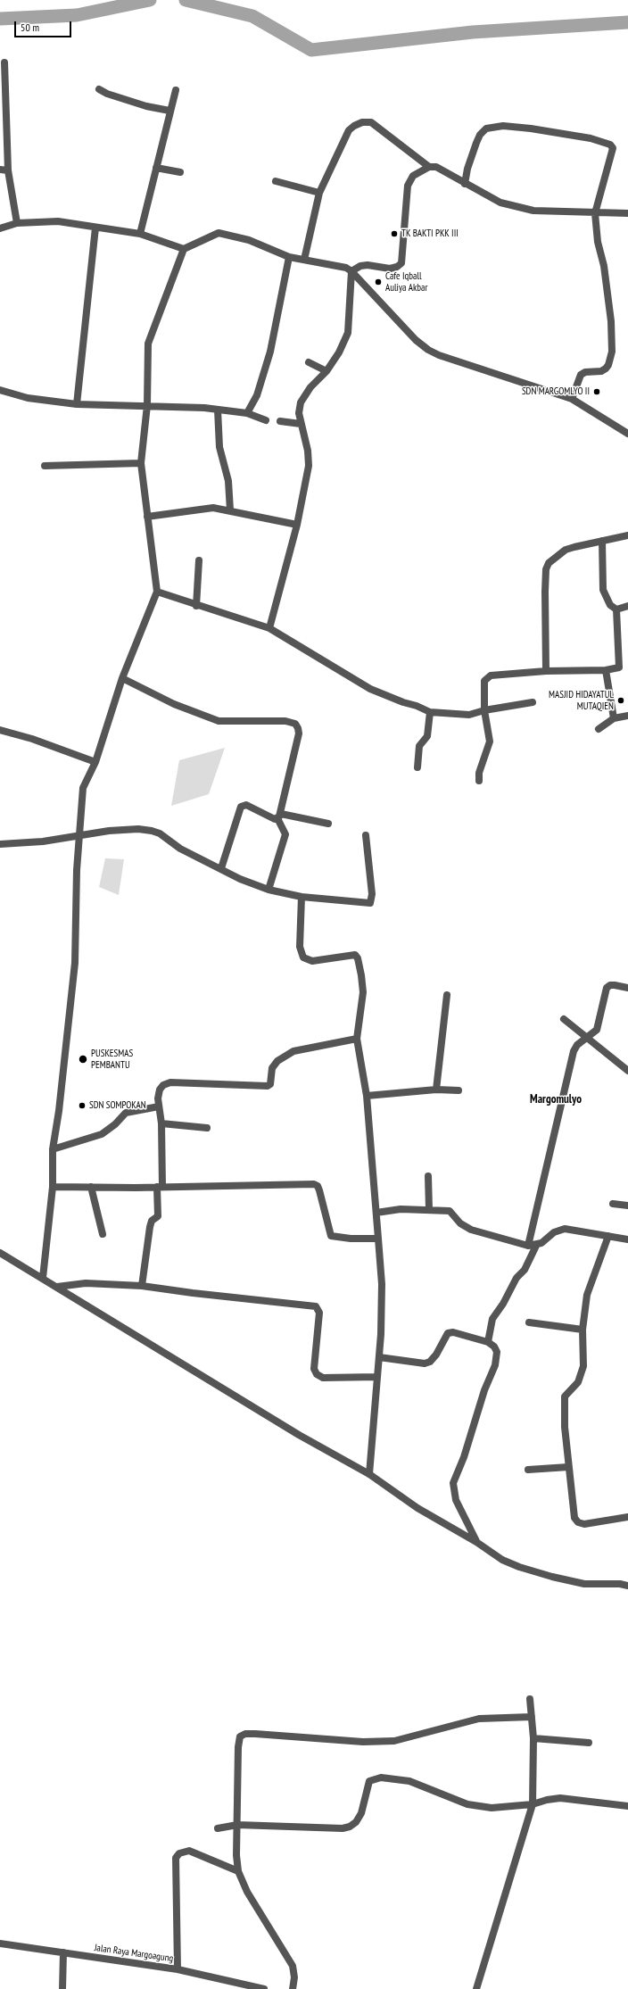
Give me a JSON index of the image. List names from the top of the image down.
{
  "streets": {
    "street": ["Jalan Raya Margoagung"]
  },
  "districts": ["Margomulyo"],
  "places": [
    "TK BAKTI PKK III",
    "Cafe Iqball Auliya Akbar",
    "SDN MARGOMLYO II",
    "MASJID HIDAYATUL MUTAQIEN",
    "PUSKESMAS PEMBANTU",
    "SDN SOMPOKAN"
  ],
  "scale_bar": "50 m"
}
